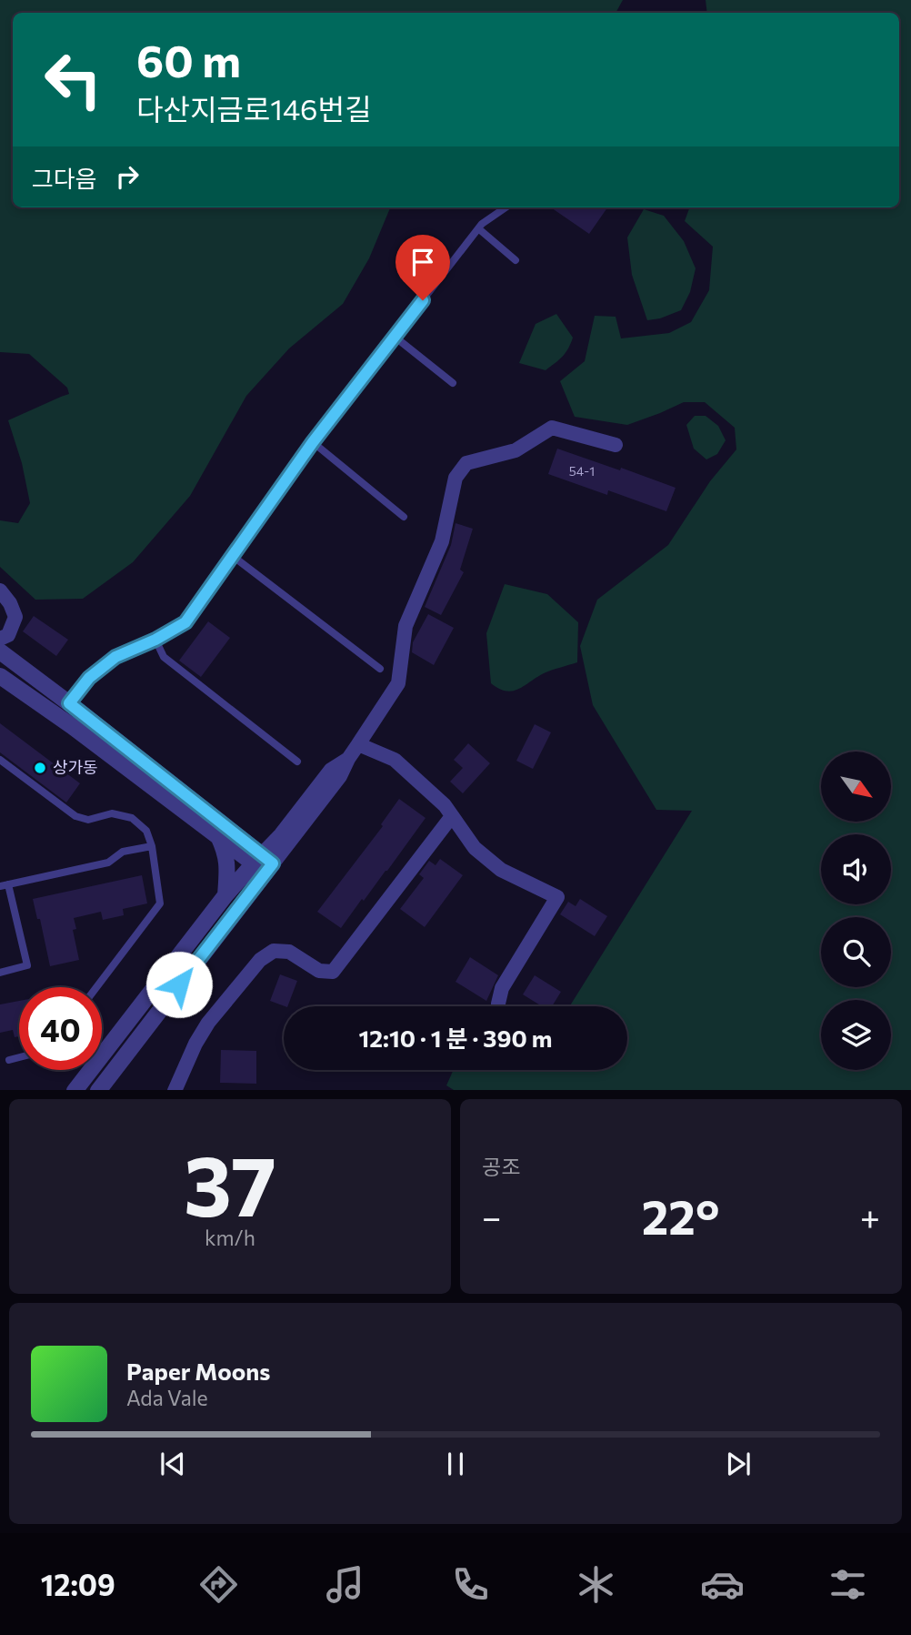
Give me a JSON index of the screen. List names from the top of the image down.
{
  "places": ["상가동"],
  "house_numbers": ["54-1"],
  "north": "bottom right",
  "page": {
    "turn": ["60 m", "다산지금로146번길"],
    "then": "그다음",
    "limit": "40",
    "trip": "12:10 · 1 분 · 390 m",
    "tile": [
      ["37", "km/h"],
      "공조"
    ],
    "heat": ["−", "22°", "+"],
    "song": ["Paper Moons", "Ada Vale"],
    "tabs": "12:09"
  }
}
